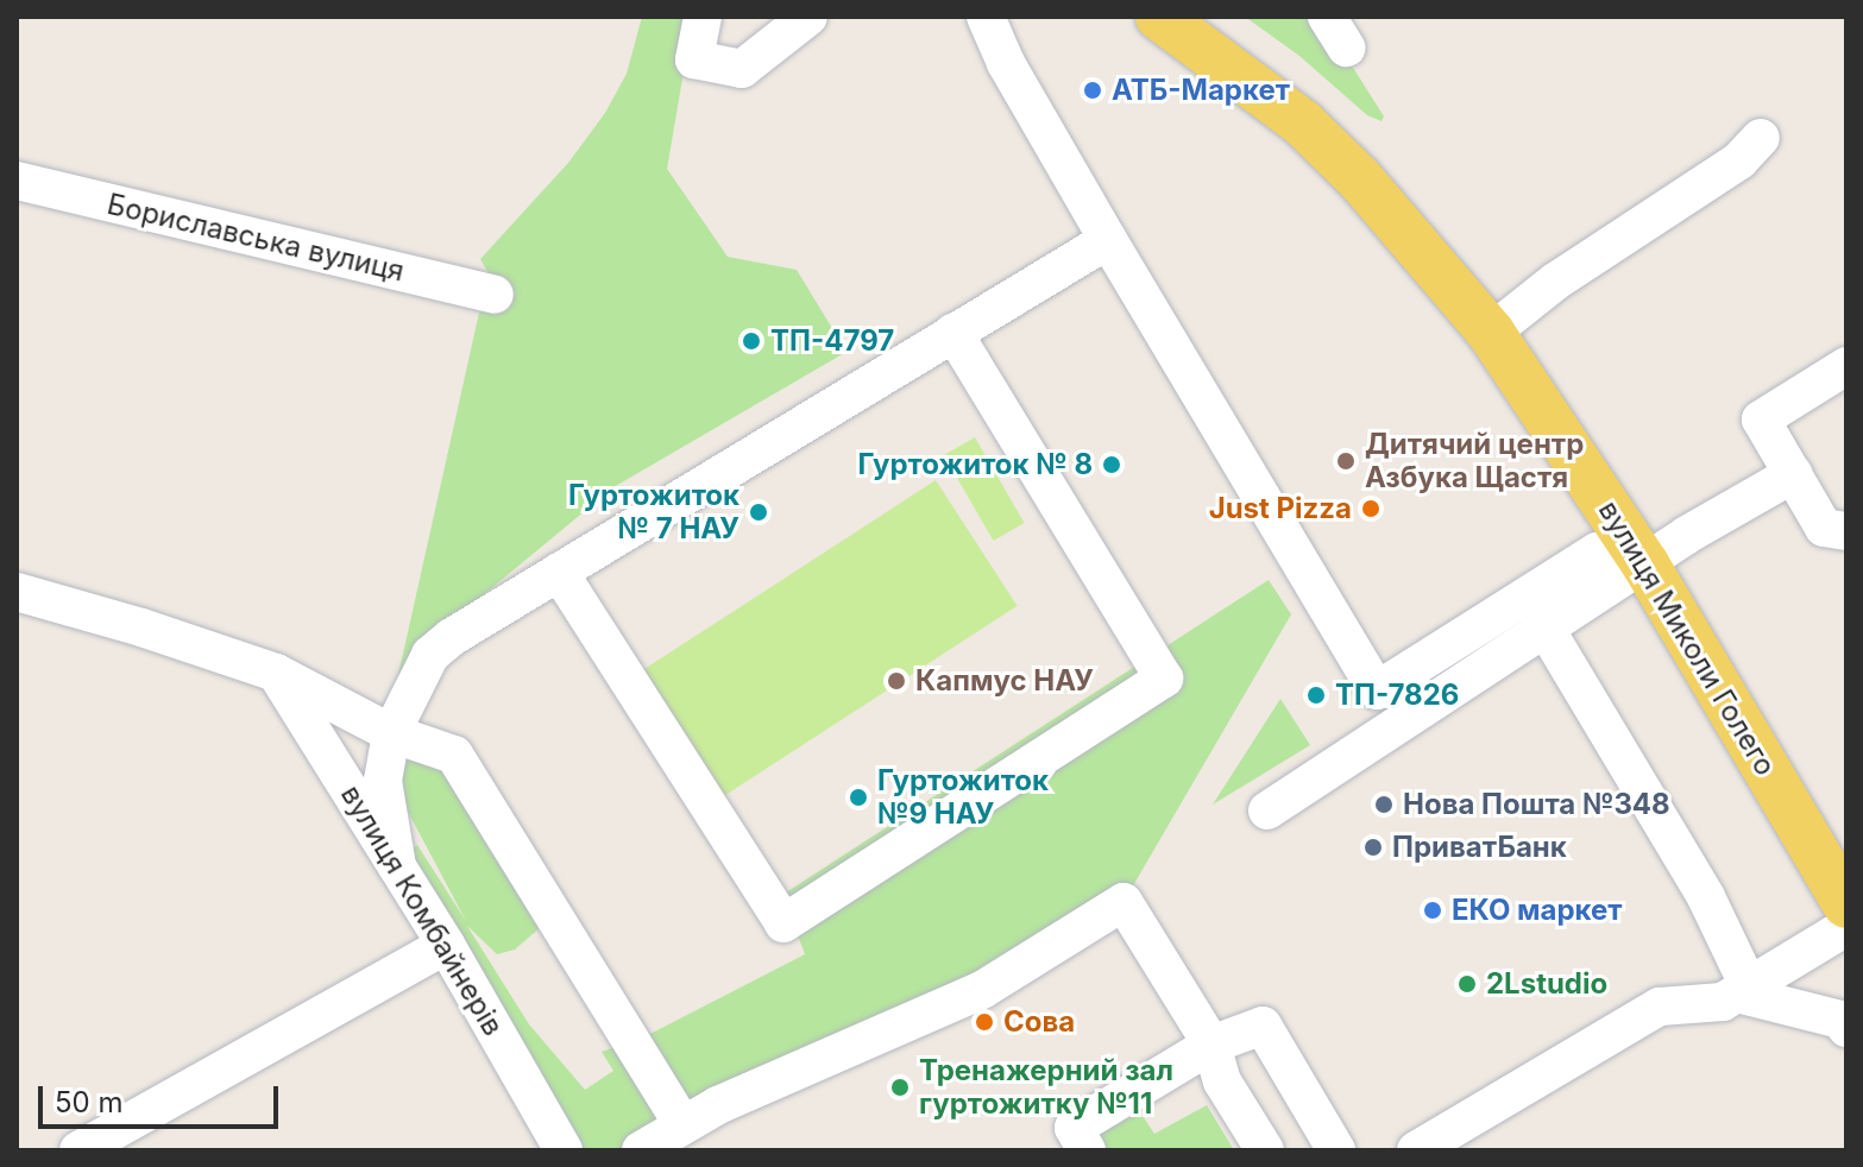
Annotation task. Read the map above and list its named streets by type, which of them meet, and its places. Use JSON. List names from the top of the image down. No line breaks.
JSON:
{"streets":{"main road":["вулиця Миколи Голего"],"street":["Бориславська вулиця","вулиця Комбайнерів"]},"places":["АТБ-Маркет","ТП-4797","Дитячий центр Азбука Щастя","Гуртожиток № 8","Just Pizza","Гуртожиток № 7 НАУ","Капмус НАУ","ТП-7826","Гуртожиток №9 НАУ","Нова Пошта №348","ПриватБанк","ЕКО маркет","2Lstudio","Сова","Тренажерний зал гуртожитку №11"],"scale_bar":"50 m"}
